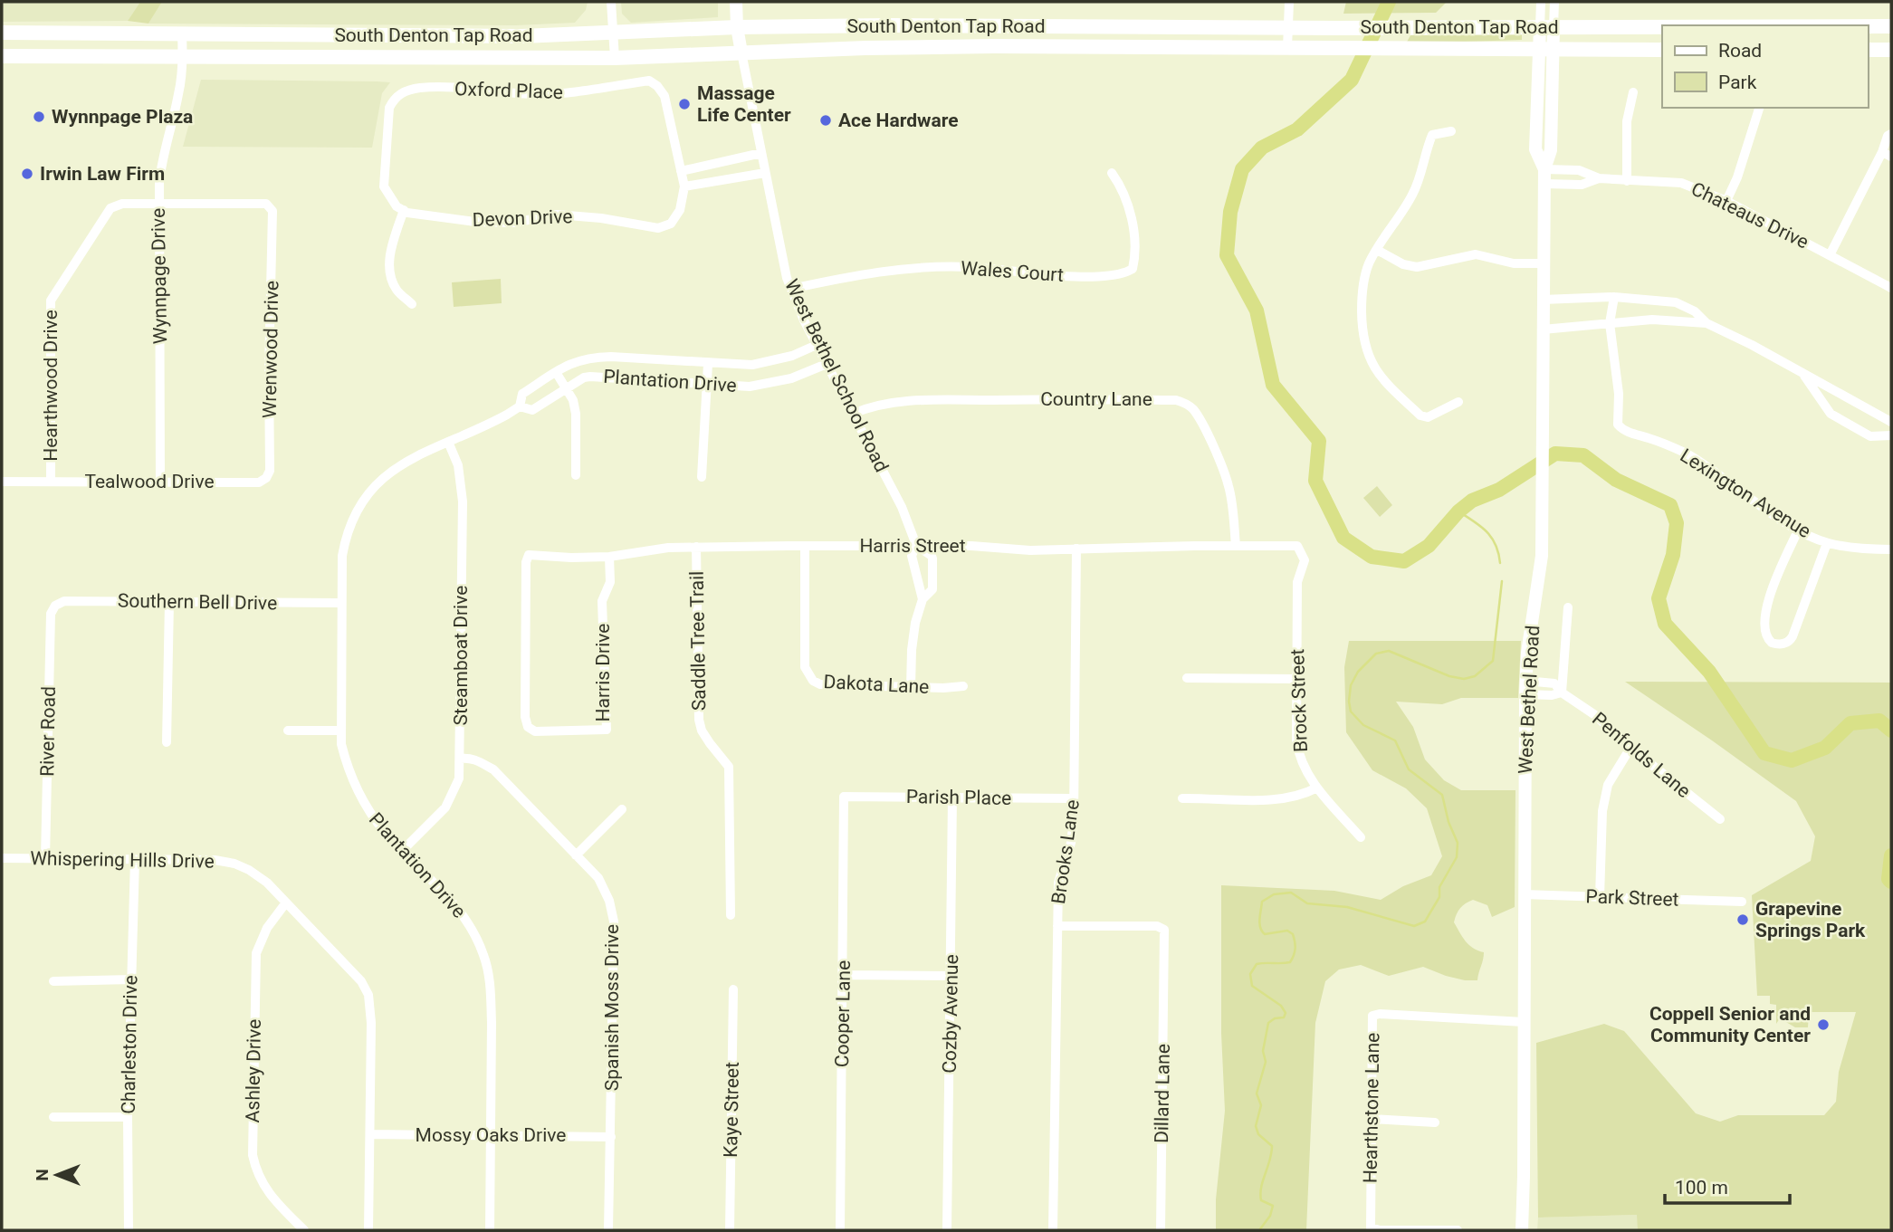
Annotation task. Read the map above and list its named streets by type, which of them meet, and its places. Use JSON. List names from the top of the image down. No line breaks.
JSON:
{"streets":{"main road":["South Denton Tap Road","West Bethel Road"],"street":["Oxford Place","Chateaus Drive","Devon Drive","Wales Court","Wynnpage Drive","Wrenwood Drive","West Bethel School Road","Plantation Drive","Hearthwood Drive","Country Lane","Tealwood Drive","Lexington Avenue","Harris Street","Southern Bell Drive","Saddle Tree Trail","Steamboat Drive","Harris Drive","Dakota Lane","Brock Street","River Road","Penfolds Lane","Parish Place","Brooks Lane","Whispering Hills Drive","Park Street","Spanish Moss Drive","Cooper Lane","Cozby Avenue","Charleston Drive","Ashley Drive","Dillard Lane","Hearthstone Lane","Kaye Street","Mossy Oaks Drive"]},"crossings":[["South Denton Tap Road","Wynnpage Drive"],["South Denton Tap Road","West Bethel School Road"],["South Denton Tap Road","West Bethel Road"],["Oxford Place","Devon Drive"],["Chateaus Drive","West Bethel Road"],["Wales Court","West Bethel School Road"],["Wynnpage Drive","Hearthwood Drive"],["Wynnpage Drive","Tealwood Drive"],["Wrenwood Drive","Hearthwood Drive"],["Wrenwood Drive","Tealwood Drive"],["West Bethel School Road","Plantation Drive"],["West Bethel School Road","Country Lane"],["West Bethel School Road","Harris Street"],["Plantation Drive","Southern Bell Drive"],["Plantation Drive","Steamboat Drive"],["Plantation Drive","Mossy Oaks Drive"],["Hearthwood Drive","Tealwood Drive"],["Country Lane","Harris Street"],["Harris Street","Saddle Tree Trail"],["Harris Street","Harris Drive"],["Harris Street","Dakota Lane"],["Harris Street","Brock Street"],["Harris Street","Brooks Lane"],["Southern Bell Drive","River Road"],["Steamboat Drive","Spanish Moss Drive"],["West Bethel Road","Penfolds Lane"],["West Bethel Road","Park Street"],["West Bethel Road","Hearthstone Lane"],["River Road","Whispering Hills Drive"],["Parish Place","Brooks Lane"],["Parish Place","Cooper Lane"],["Parish Place","Cozby Avenue"],["Brooks Lane","Dillard Lane"],["Whispering Hills Drive","Charleston Drive"],["Whispering Hills Drive","Ashley Drive"],["Whispering Hills Drive","Mossy Oaks Drive"],["Spanish Moss Drive","Mossy Oaks Drive"]],"places":["Massage Life Center","Wynnpage Plaza","Ace Hardware","Irwin Law Firm","Grapevine Springs Park","Coppell Senior and Community Center"],"legend":["Road","Park"],"scale_bar":"100 m","north":"left"}
